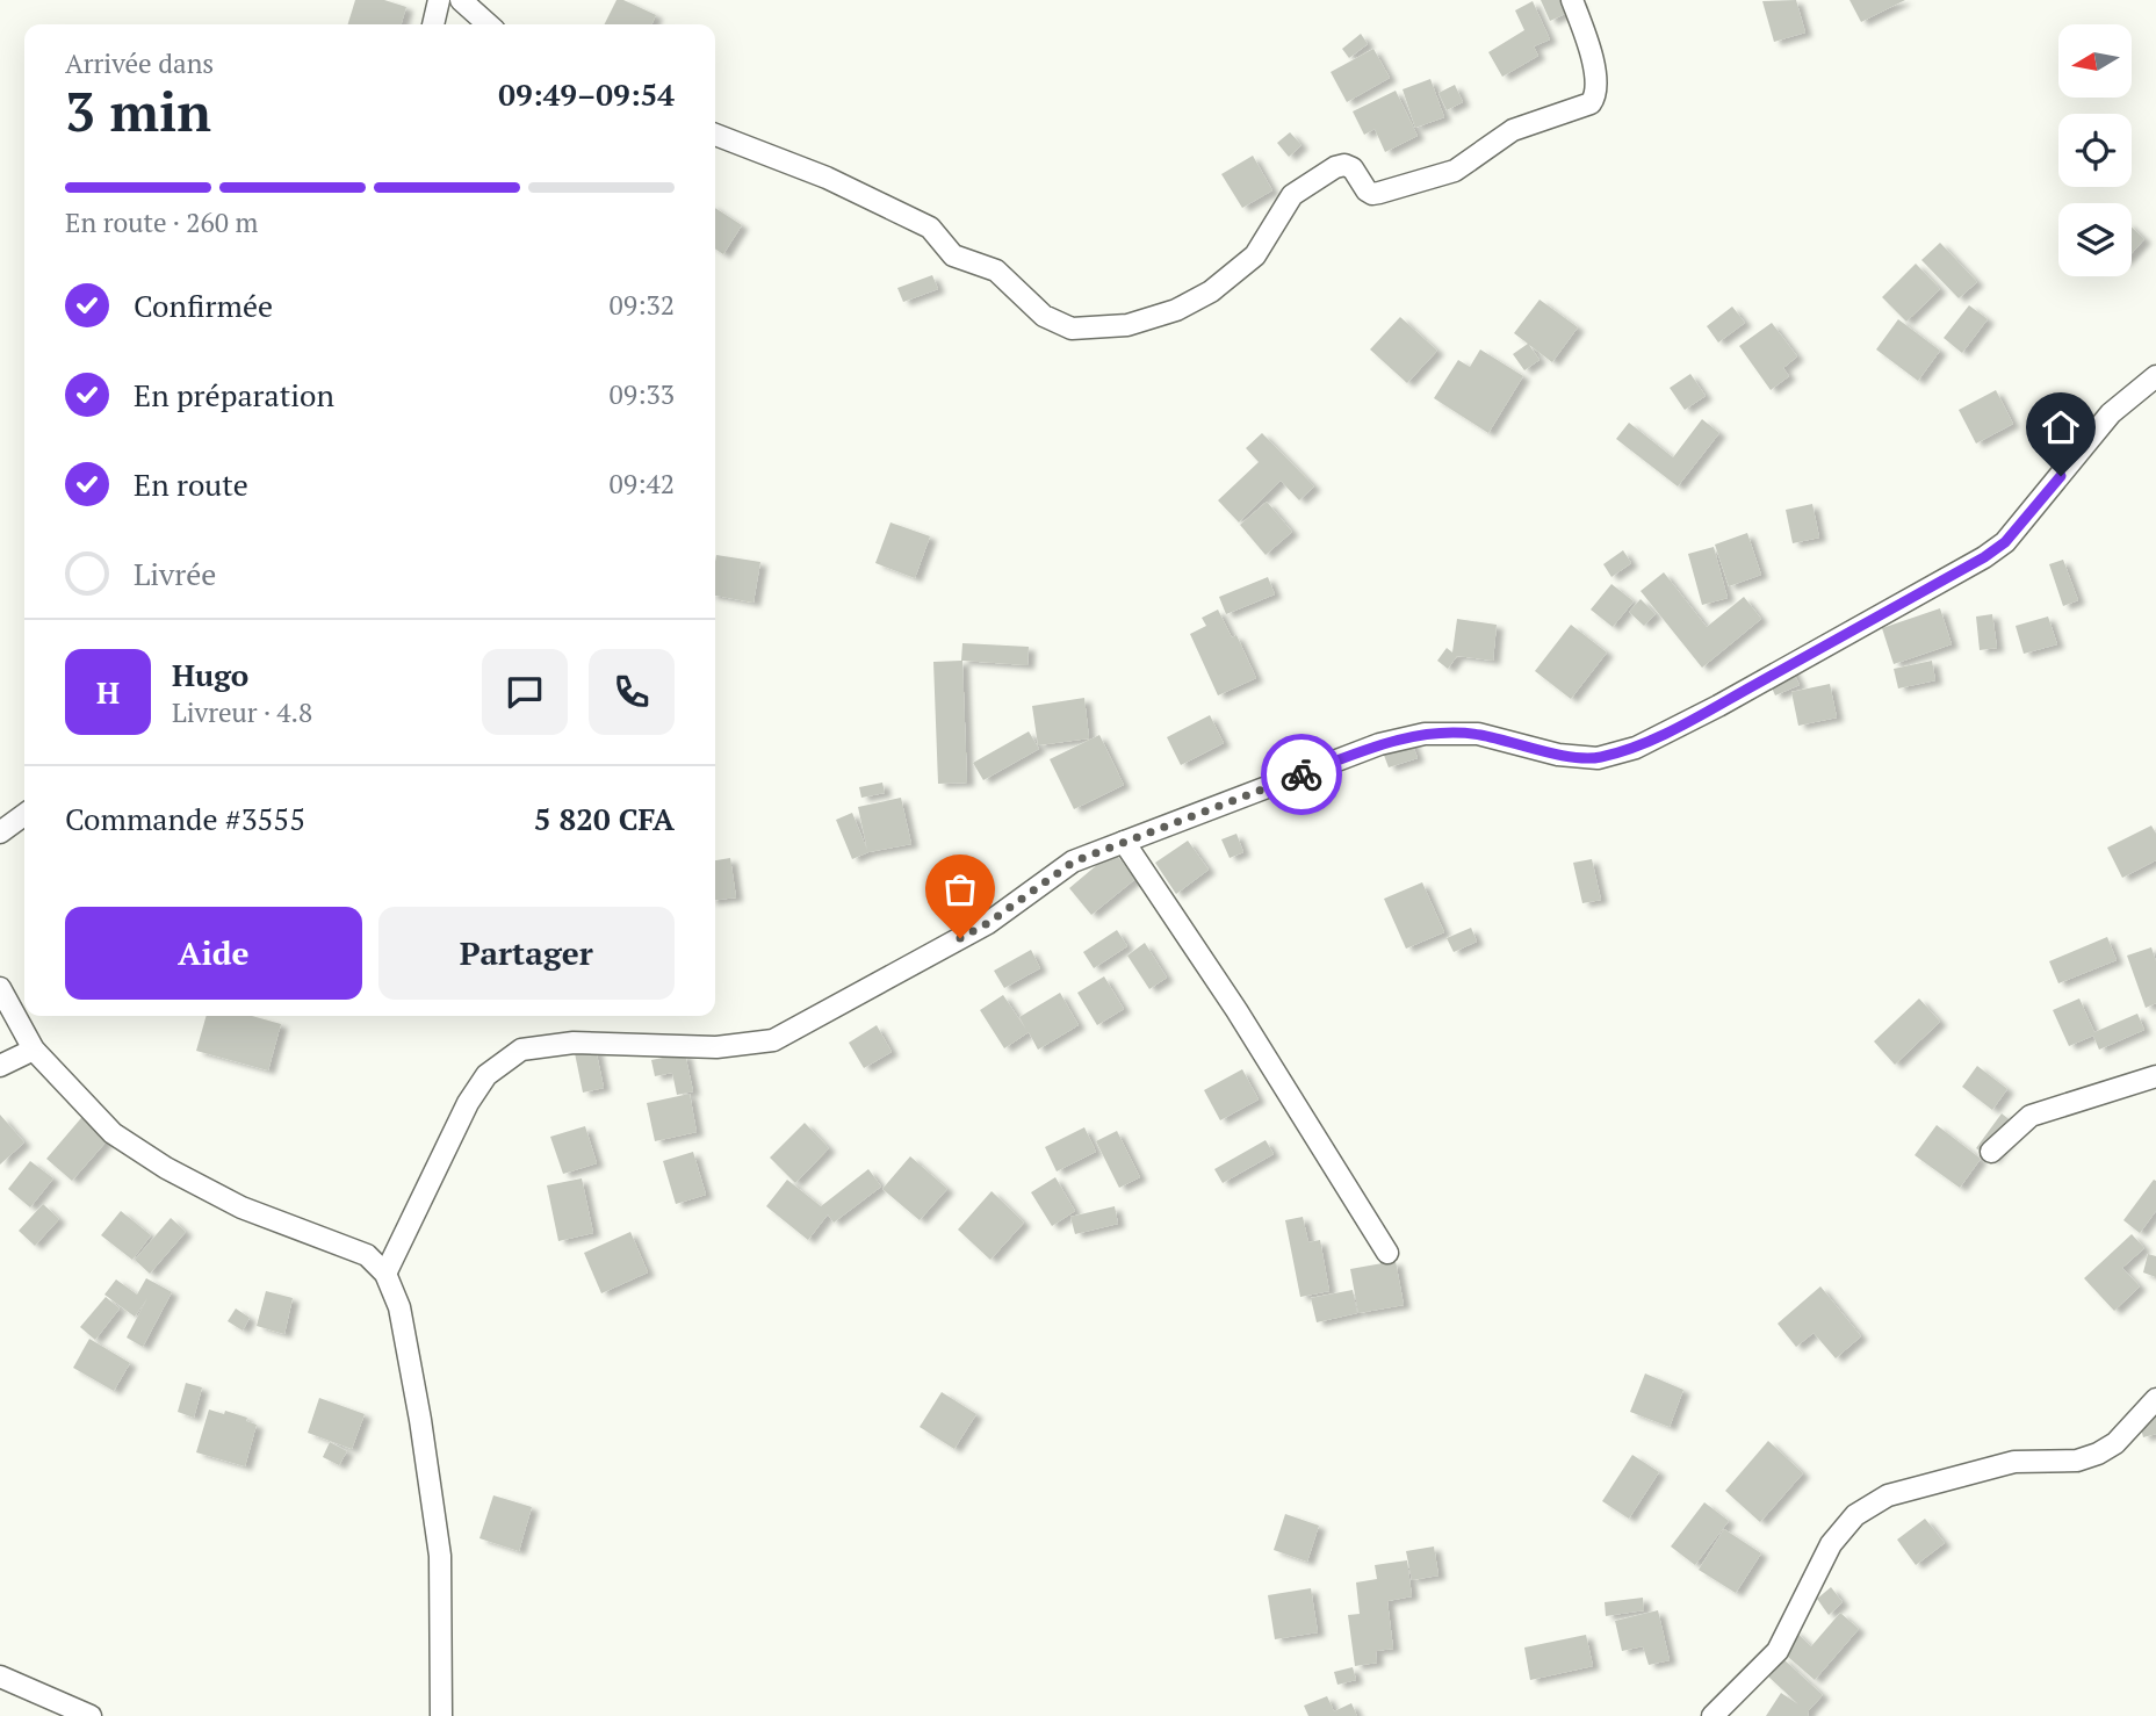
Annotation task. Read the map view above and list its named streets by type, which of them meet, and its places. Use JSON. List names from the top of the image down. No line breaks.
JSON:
{"north":"left","page":{"heading":["3 min","Arrivée dans","09:49–09:54"],"panel":["Hugo","Livreur · 4.8","Commande #3555","5 820 CFA"],"bar":"En route · 260 m","list":[["Confirmée","09:32"],["En préparation","09:33"],["En route","09:42"],"Livrée"],"round":"H","buttons":["Aide","Partager"]}}
